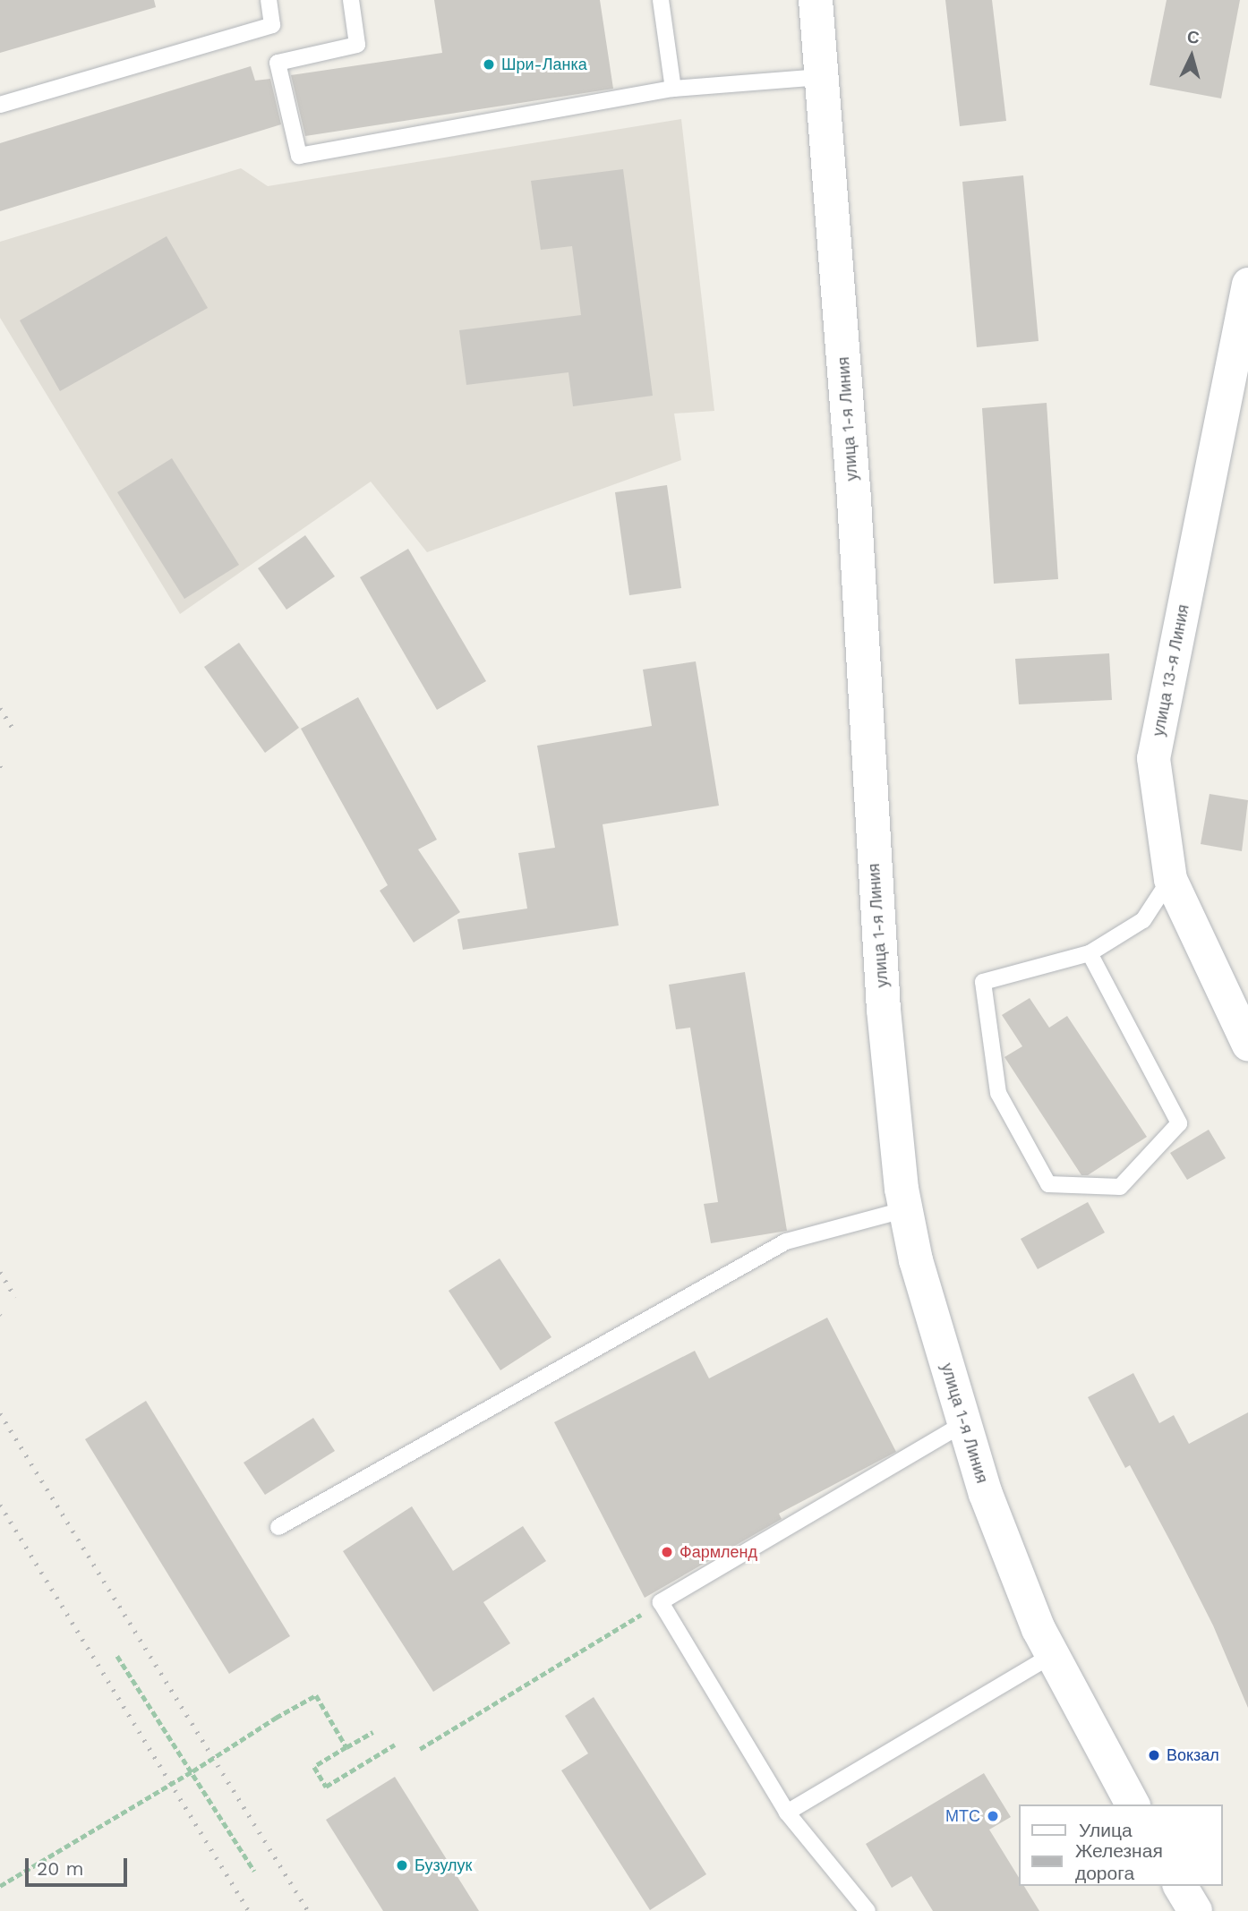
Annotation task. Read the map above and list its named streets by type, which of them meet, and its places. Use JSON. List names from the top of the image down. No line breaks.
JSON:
{"streets":{"main road":["улица 1-я Линия"],"street":["улица 13-я Линия"]},"places":["Шри-Ланка","Фармленд","Вокзал","МТС","Бузулук"],"legend":["Улица","Железная дорога"],"scale_bar":"20 m","north":"top"}
